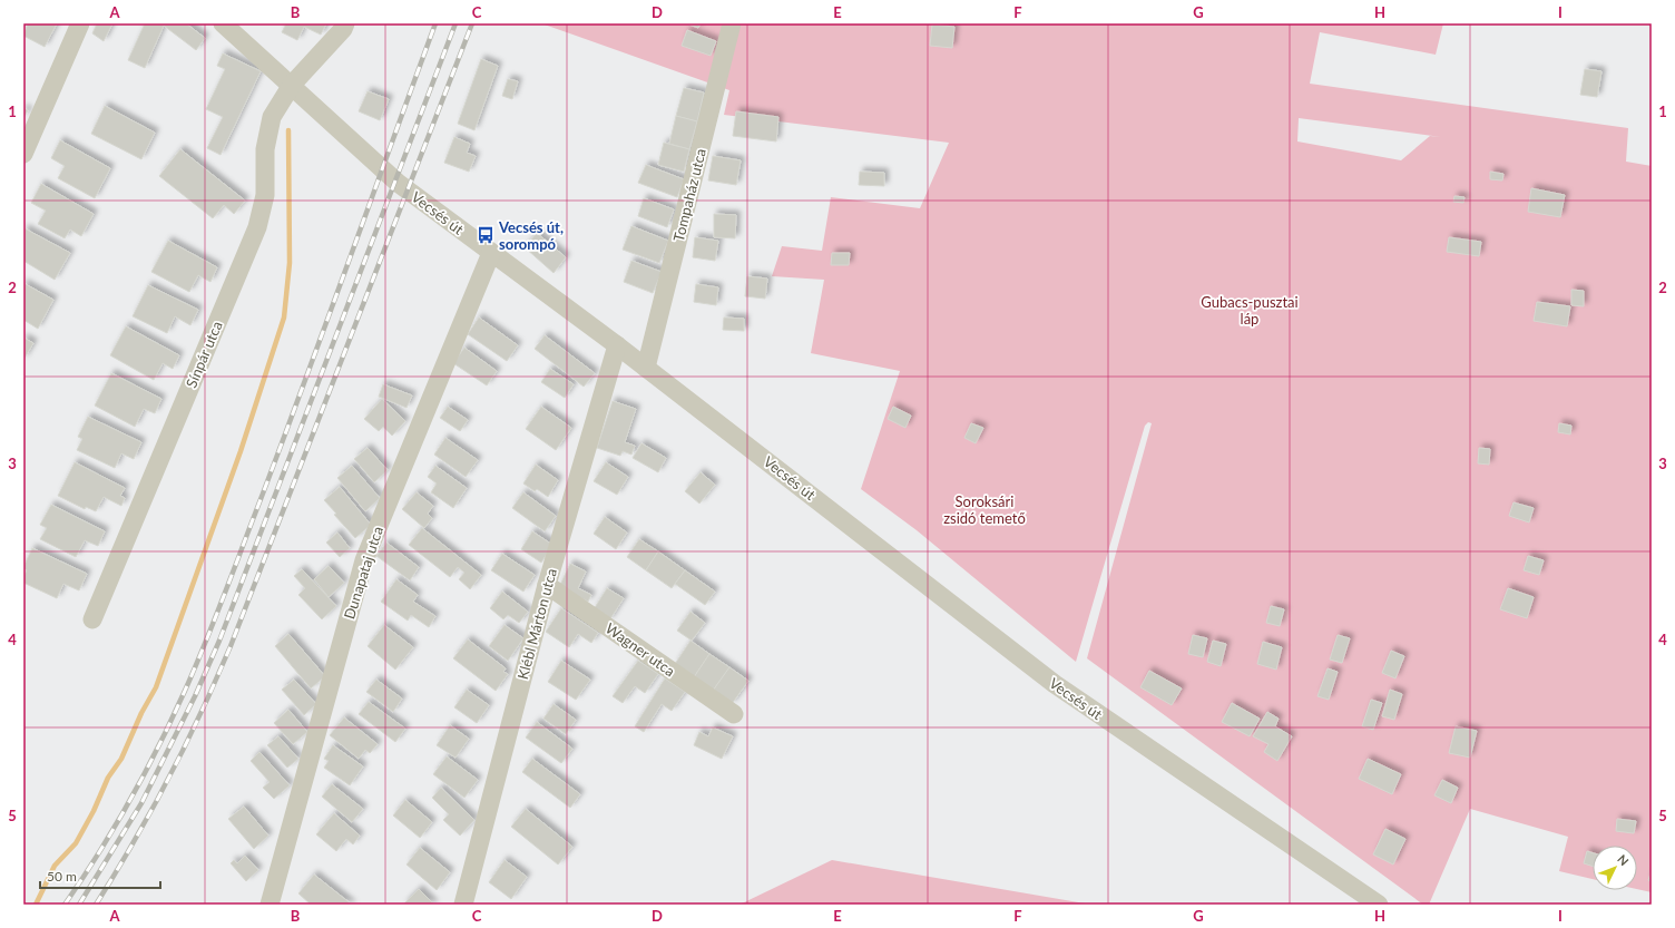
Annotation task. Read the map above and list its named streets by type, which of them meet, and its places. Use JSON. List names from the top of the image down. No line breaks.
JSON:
{"streets":{"street":["Tompaház utca","Vecsés út","Sínpár utca","Dunapataj utca","Klébl Márton utca","Wagner utca"]},"crossings":[["Tompaház utca","Vecsés út"],["Vecsés út","Sínpár utca"],["Vecsés út","Dunapataj utca"],["Vecsés út","Klébl Márton utca"],["Klébl Márton utca","Wagner utca"]],"parks":["Gubacs-pusztai láp","Soroksári zsidó temető"],"places":{"bus stop":["Vecsés út, sorompó"]},"scale_bar":"50 m","north":"top right","grid":{"columns":["A","B","C","D","E","F","G","H","I"],"rows":["1","2","3","4","5"]}}
